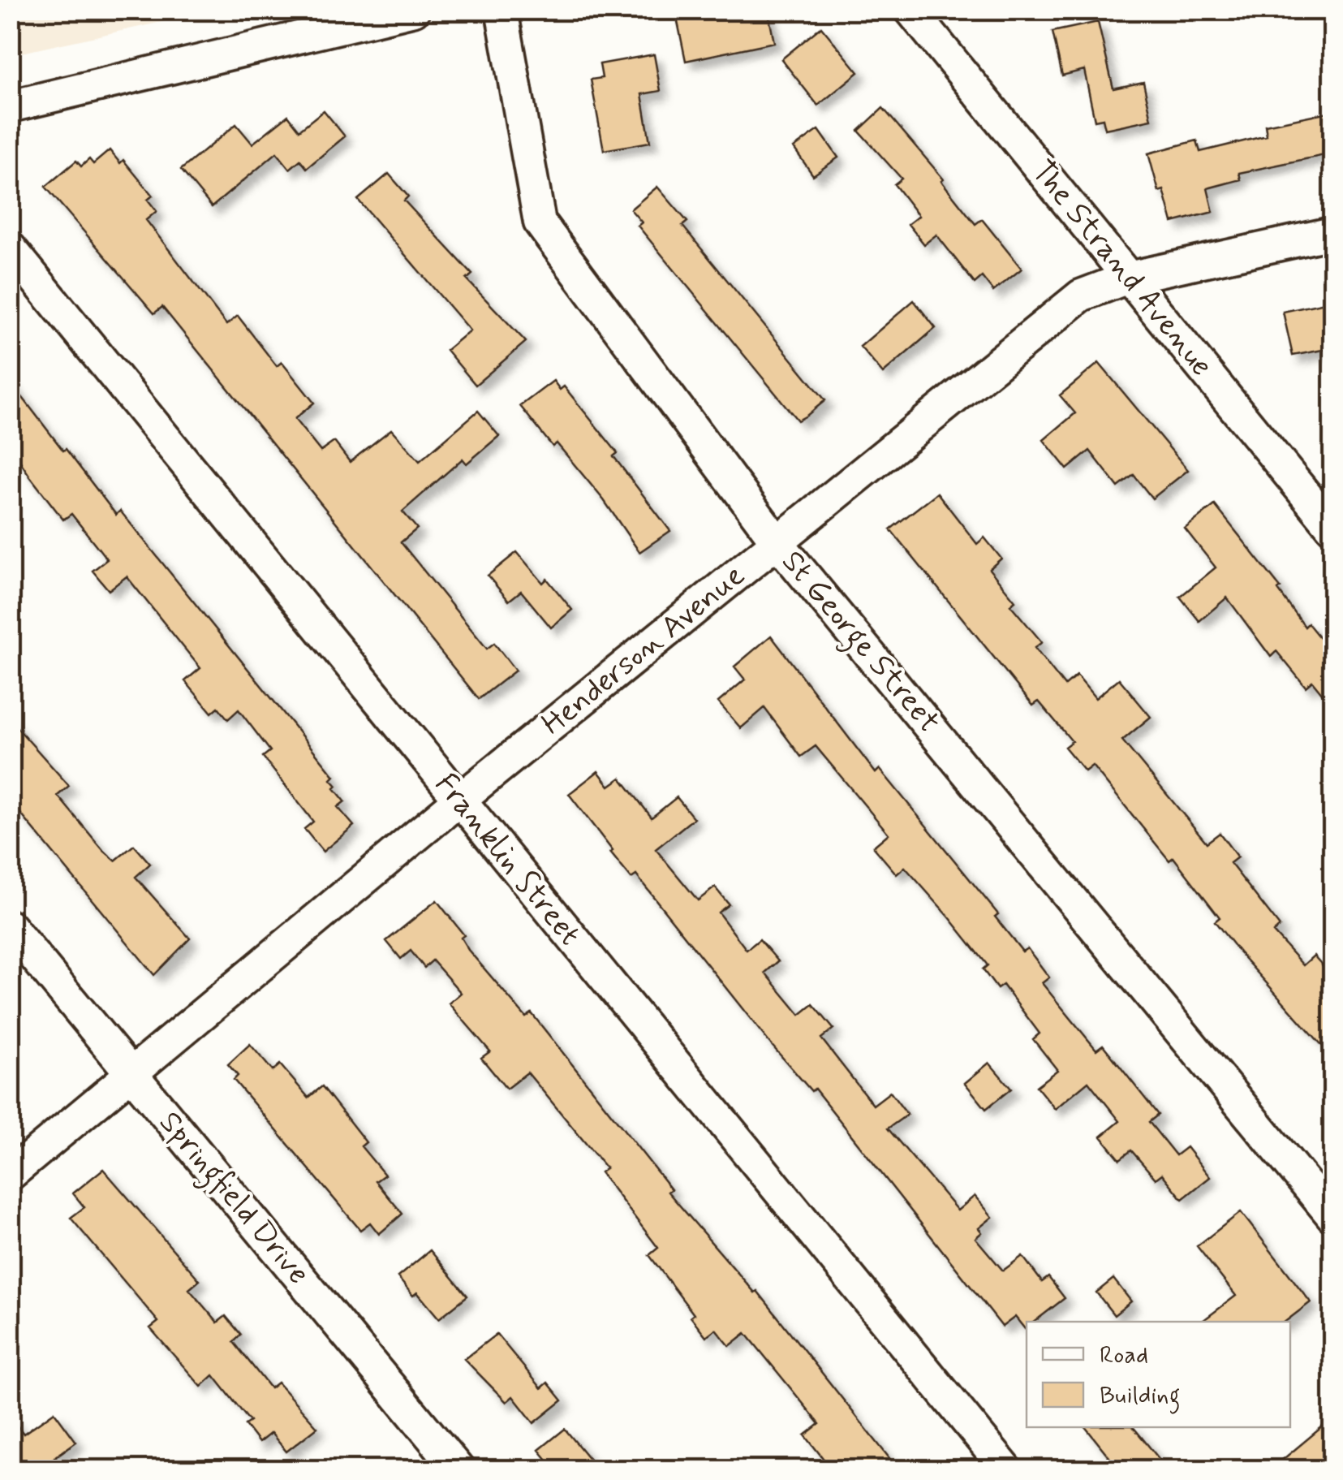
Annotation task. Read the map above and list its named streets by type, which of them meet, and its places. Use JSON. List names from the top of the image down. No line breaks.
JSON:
{"streets":{"street":["The Strand Avenue","St George Street","Henderson Avenue","Franklin Street","Springfield Drive"]},"crossings":[["The Strand Avenue","Henderson Avenue"],["St George Street","Henderson Avenue"],["Henderson Avenue","Franklin Street"],["Henderson Avenue","Springfield Drive"]],"legend":["Road","Building"]}
